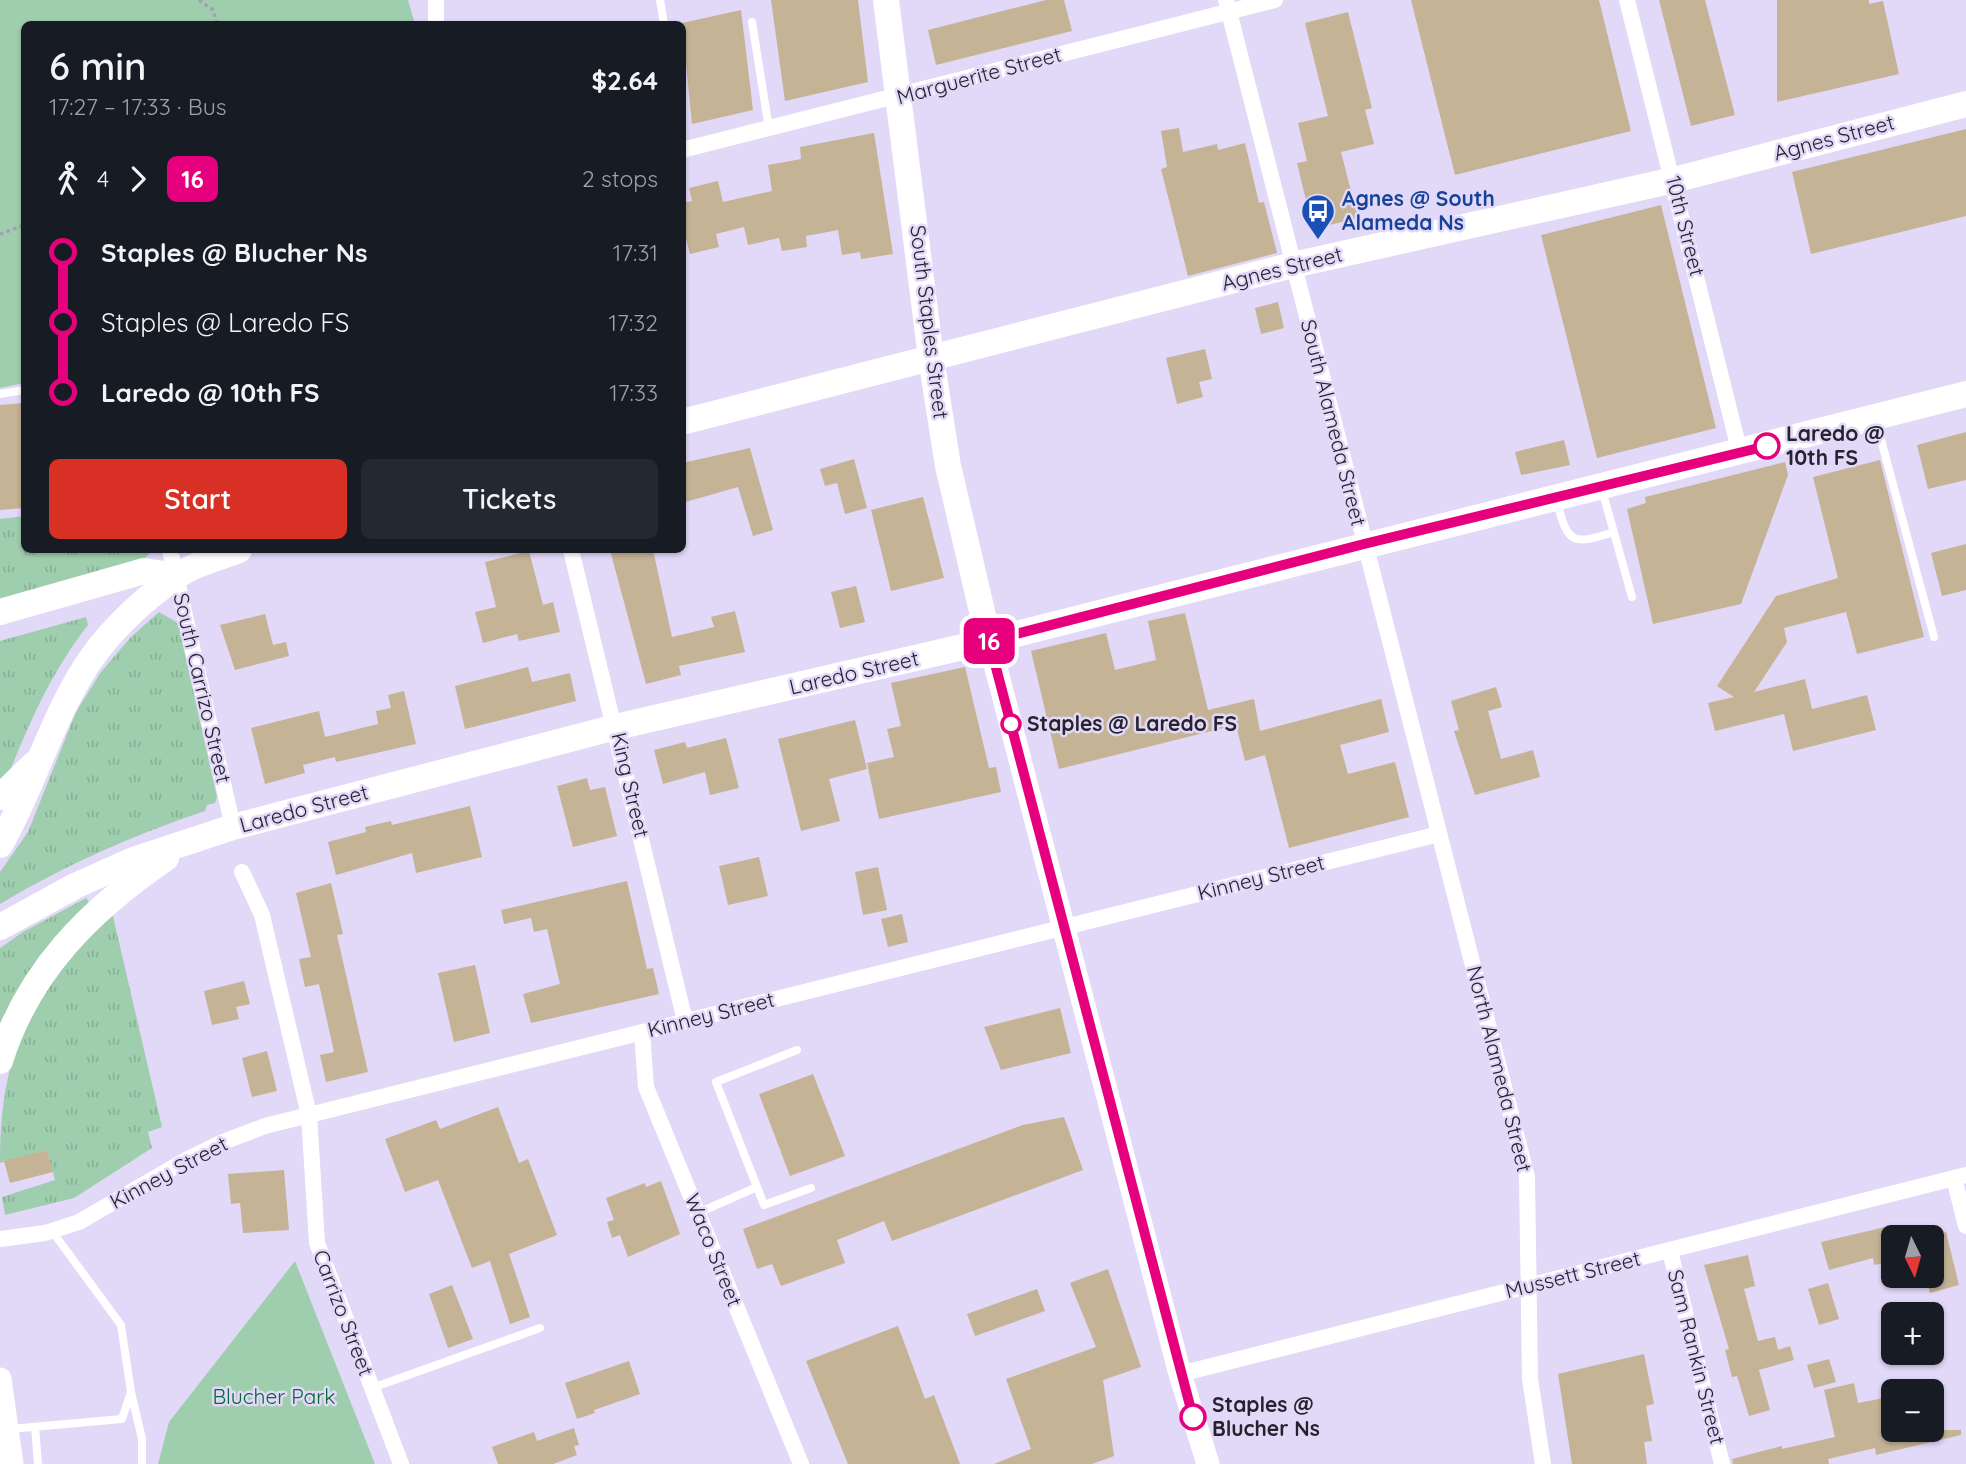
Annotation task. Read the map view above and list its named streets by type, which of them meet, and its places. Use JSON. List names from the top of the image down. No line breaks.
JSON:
{"streets":{"main road":["Agnes Street","South Staples Street","Laredo Street"],"street":["Marguerite Street","10th Street","South Alameda Street","South Carrizo Street","King Street","Kinney Street","North Alameda Street","Waco Street","Mussett Street","Carrizo Street","Sam Rankin Street"]},"crossings":[["Marguerite Street","South Staples Street"],["Marguerite Street","South Alameda Street"],["Agnes Street","10th Street"],["Agnes Street","South Staples Street"],["Agnes Street","South Alameda Street"],["10th Street","Laredo Street"],["South Staples Street","Laredo Street"],["South Alameda Street","Laredo Street"],["South Alameda Street","Kinney Street"],["South Alameda Street","North Alameda Street"],["Laredo Street","South Carrizo Street"],["Laredo Street","King Street"],["King Street","Kinney Street"],["Kinney Street","Waco Street"],["Kinney Street","Carrizo Street"],["North Alameda Street","Mussett Street"],["Mussett Street","Sam Rankin Street"]],"parks":["Blucher Park"],"places":{"bus stop":["Agnes @ South Alameda Ns"],"other":["Laredo @ 10th FS","Staples @ Laredo FS","Staples @ Blucher Ns"]},"lines":["bus line 16"],"north":"bottom","page":{"on_map":"16","heading":["6 min","17:27 – 17:33 · Bus","$2.64"],"legs":["4","16","2 stops"],"list":[{"name":"Staples @ Blucher Ns","value":"17:31"},{"name":"Staples @ Laredo FS","value":"17:32"},{"name":"Laredo @ 10th FS","value":"17:33"}],"buttons":["Start","Tickets"],"map_buttons":["+","−"]}}
